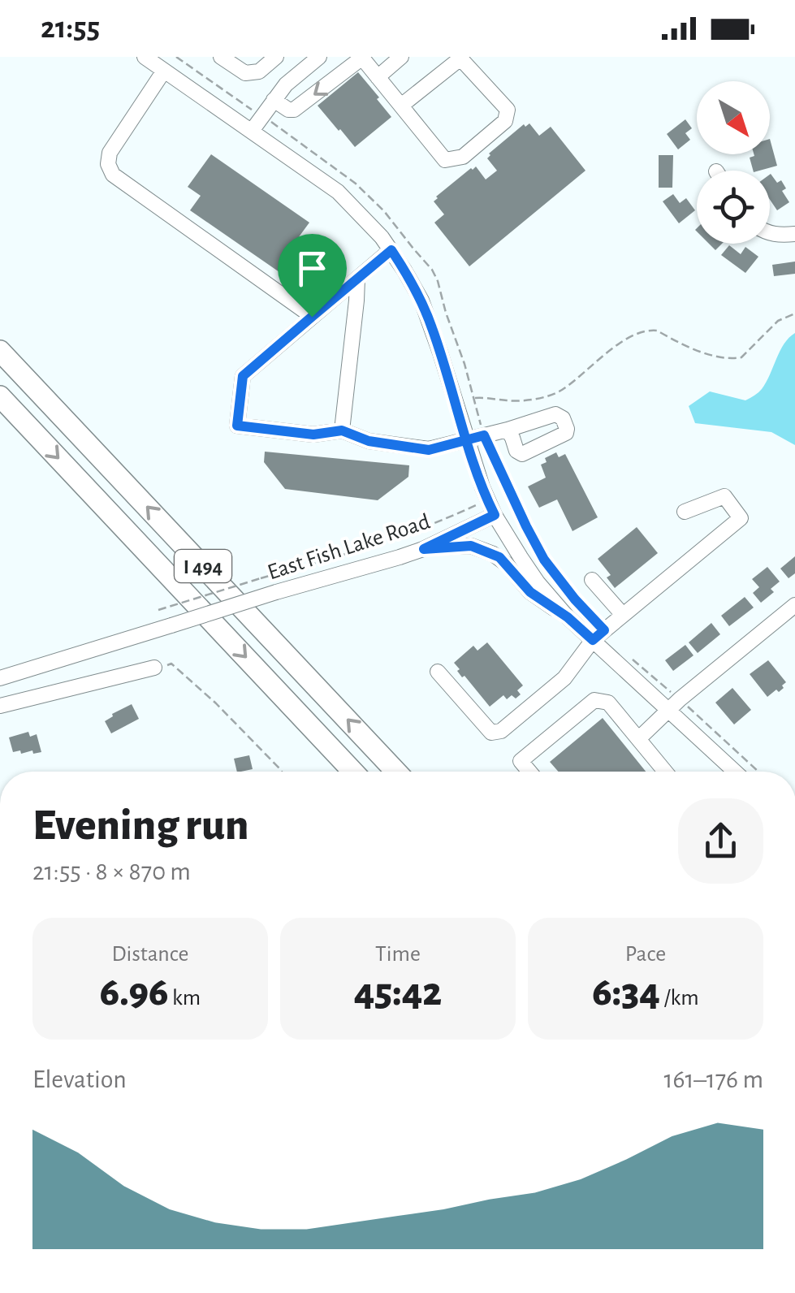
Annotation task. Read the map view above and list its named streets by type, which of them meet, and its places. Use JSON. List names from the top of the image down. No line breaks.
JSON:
{"streets":{"highway":["I 494"],"street":["East Fish Lake Road"]},"north":"bottom right","page":{"status":"21:55","heading":["Evening run","21:55 · 8 × 870 m"],"stats":[["Distance","6.96 km"],["Time","45:42"],["Pace","6:34 /km"]],"chart":["Elevation","161–176 m"]}}
